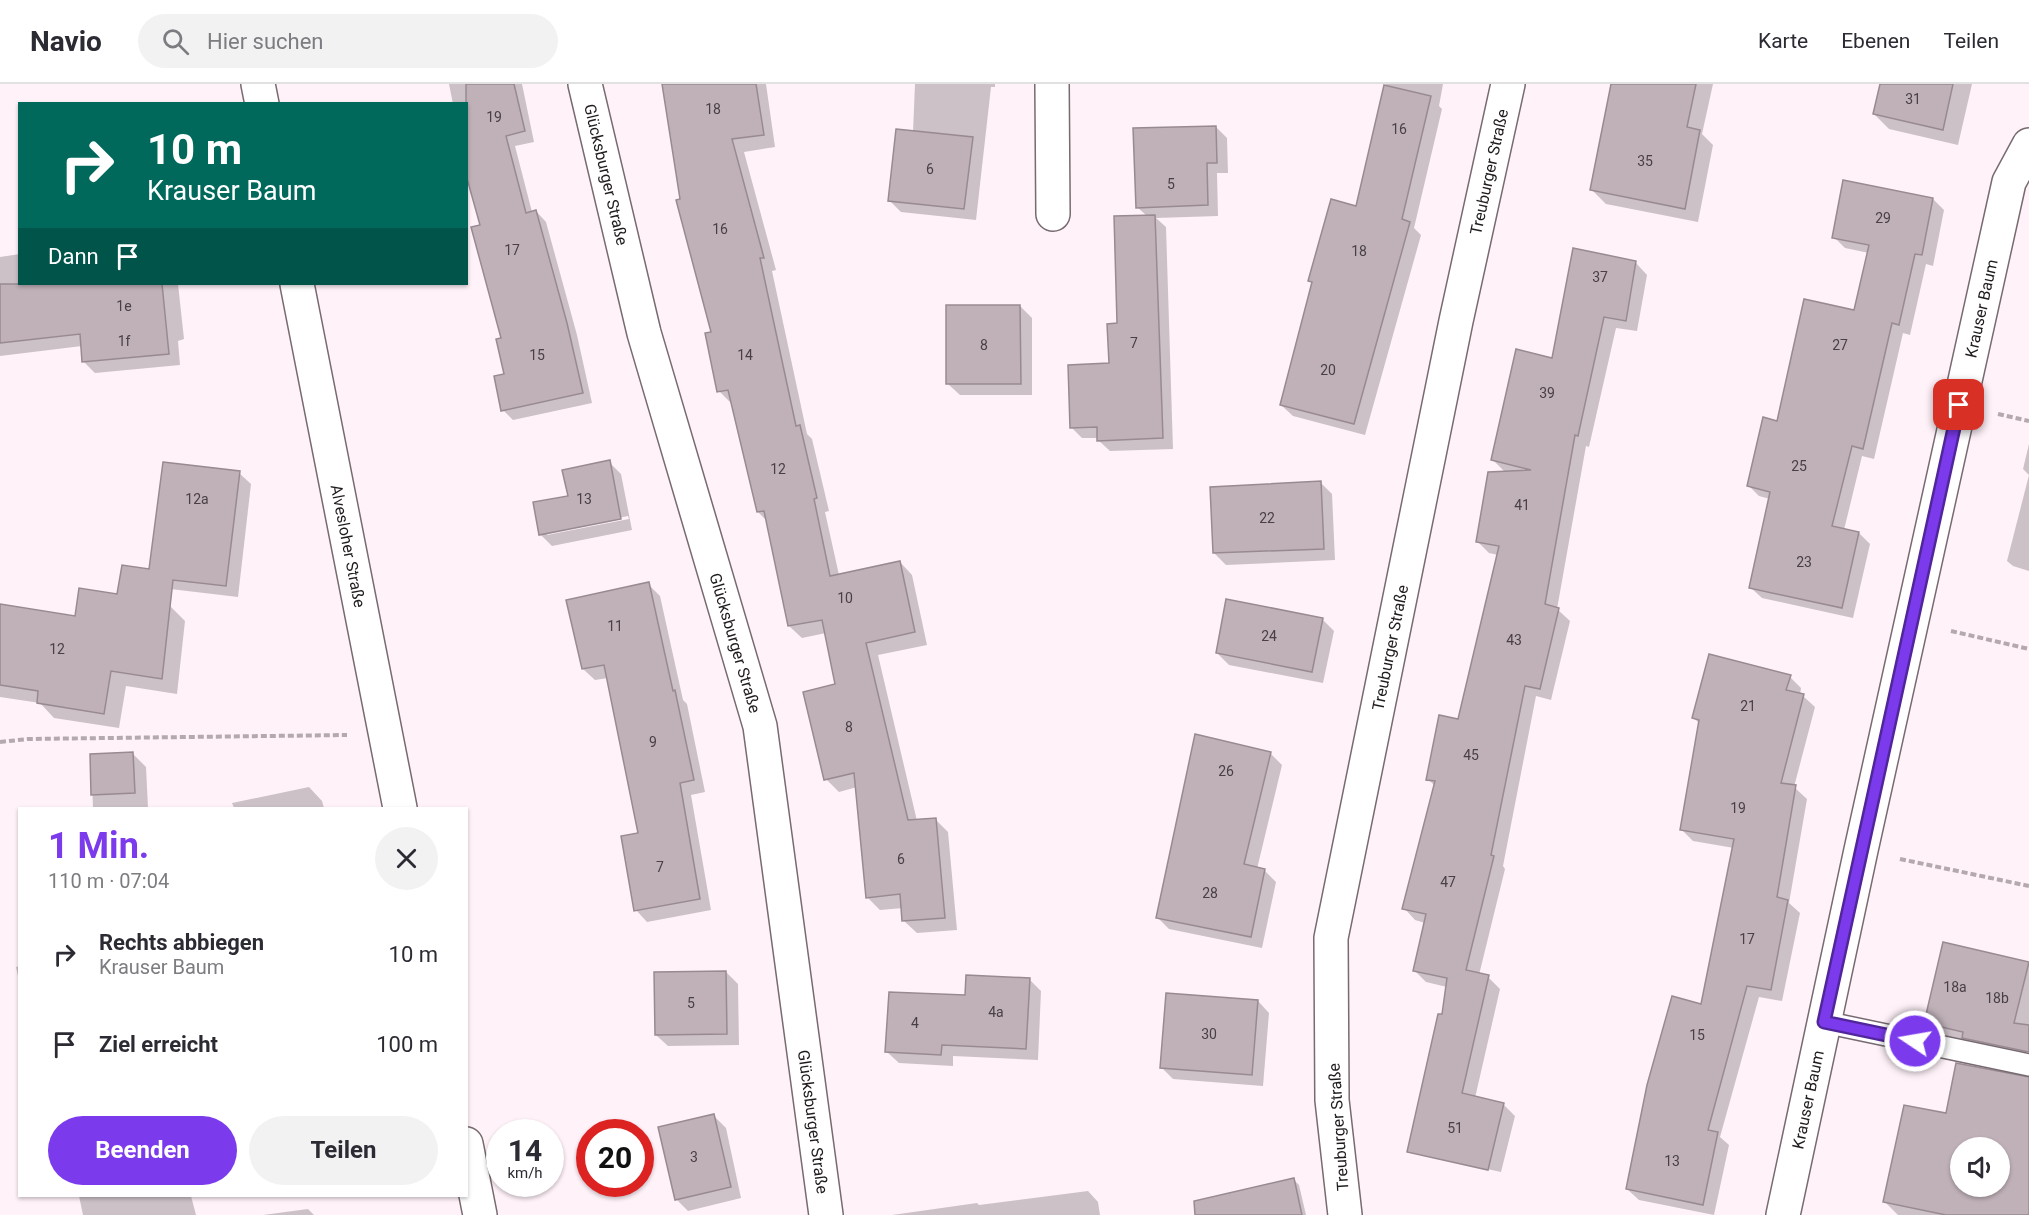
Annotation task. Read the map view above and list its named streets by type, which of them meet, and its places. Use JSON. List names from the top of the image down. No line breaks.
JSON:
{"streets":{"street":["Treuburger Straße","Glücksburger Straße","Krauser Baum","Alvesloher Straße"]},"house_numbers":["31","18","19","16","35","6","5","29","16","17","18","37","1e","1f","7","8","27","15","14","20","39","25","12","12a","13","41","22","23","10","11","24","43","12","21","8","9","45","26","19","6","7","47","28","17","18a","18b","5","4a","4","30","15","51","3","13"],"page":{"header":"Navio","search":"Hier suchen","nav":["Karte","Ebenen","Teilen"],"turn":["10 m","Krauser Baum"],"then":"Dann","heading":["1 Min.","110 m · 07:04"],"list":[{"name":"Rechts abbiegen","note":"Krauser Baum","value":"10 m"},{"name":"Ziel erreicht","value":"100 m"}],"buttons":["Beenden","Teilen"],"speed":"14 km/h","limit":"20"}}
